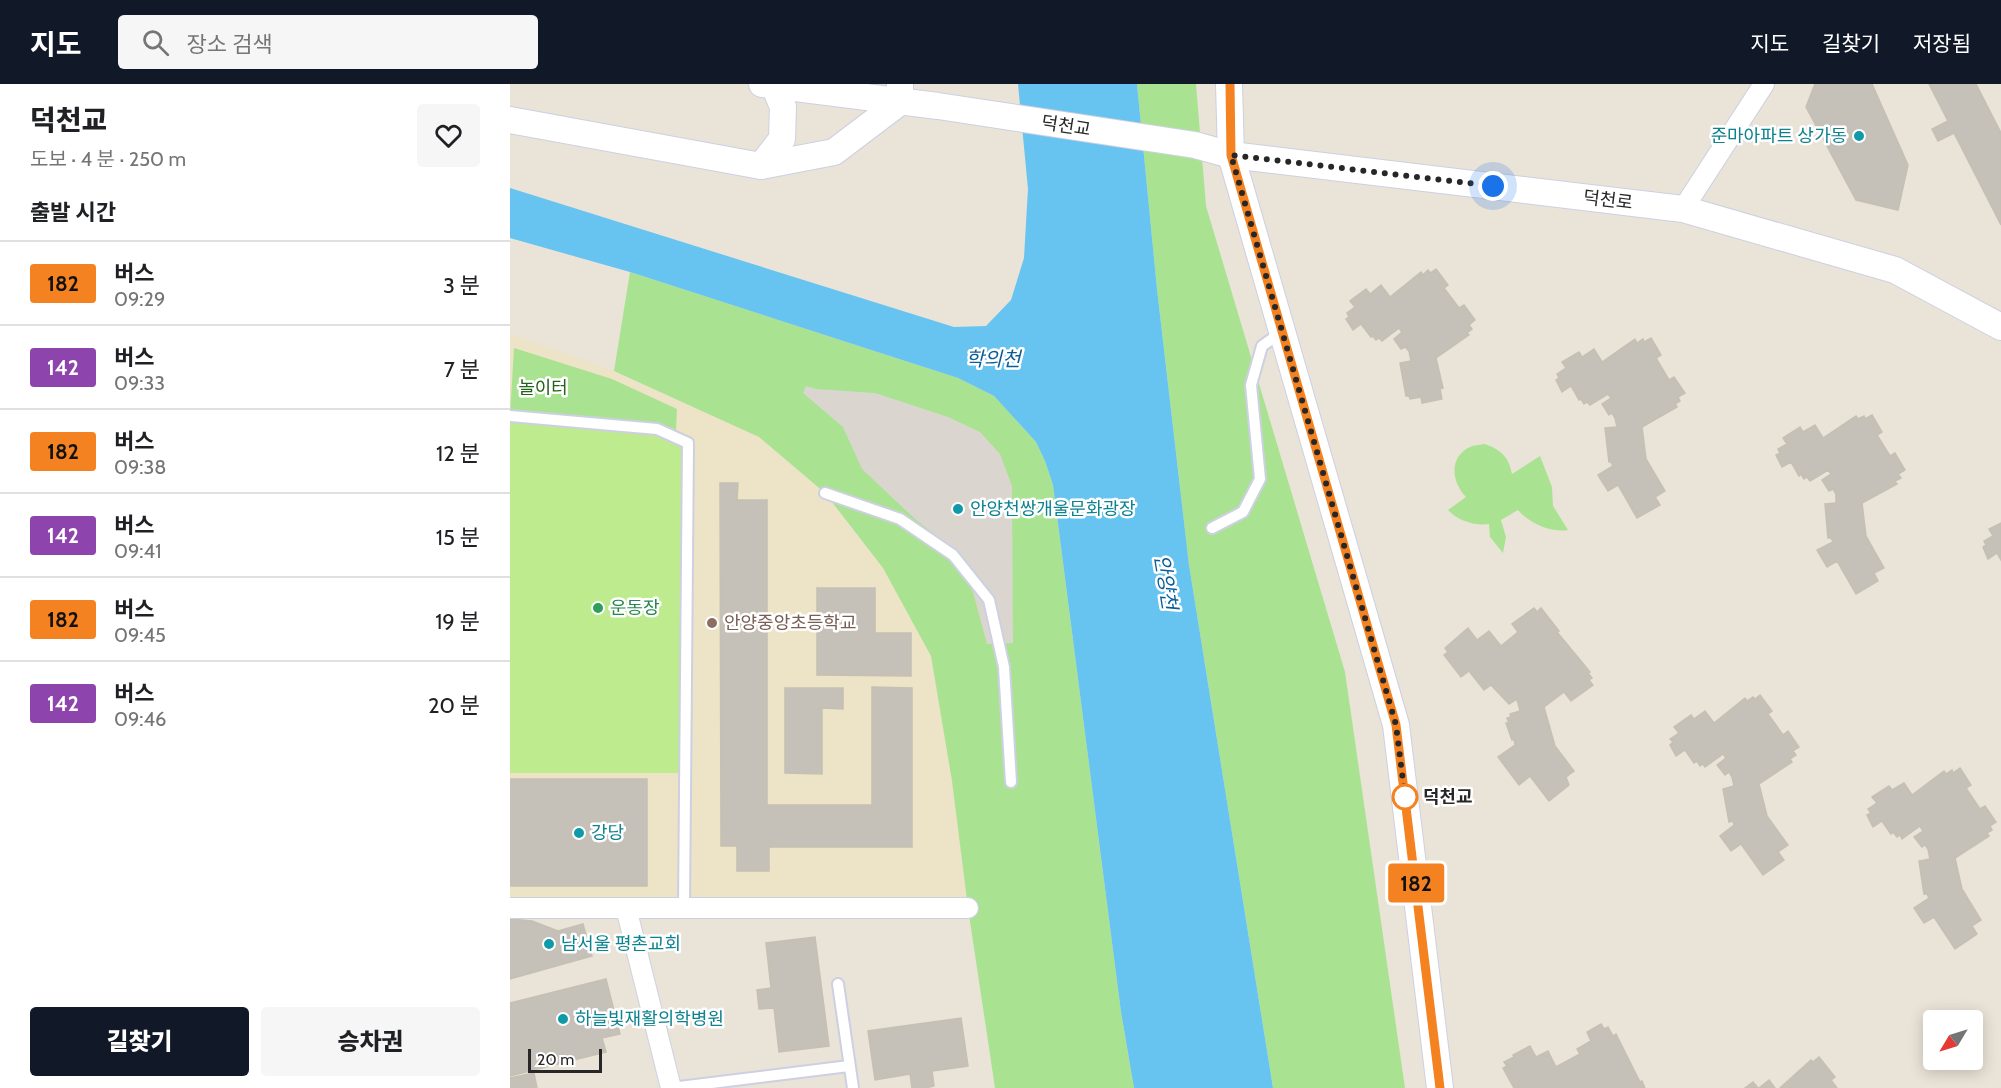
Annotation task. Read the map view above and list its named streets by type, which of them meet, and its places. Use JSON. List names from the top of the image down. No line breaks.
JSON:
{"streets":{"street":["덕천교","덕천로"]},"crossings":[["덕천교","덕천로"]],"water":["학의천","안양천"],"parks":["놀이터"],"places":["준마아파트 상가동","안양천쌍개울문화광장","운동장","안양중앙초등학교","덕천교","강당","남서울 평촌교회","하늘빛재활의학병원"],"lines":["bus line 182"],"scale_bar":"20 m","north":"bottom left","page":{"header":"지도","search":"장소 검색","nav":["지도","길찾기","저장됨"],"heading":[["덕천교","도보 · 4 분 · 250 m"],"출발 시간"],"on_map":"182","list":[{"mark":"182","name":"버스","note":"09:29","value":"3 분"},{"mark":"142","name":"버스","note":"09:33","value":"7 분"},{"mark":"182","name":"버스","note":"09:38","value":"12 분"},{"mark":"142","name":"버스","note":"09:41","value":"15 분"},{"mark":"182","name":"버스","note":"09:45","value":"19 분"},{"mark":"142","name":"버스","note":"09:46","value":"20 분"}],"buttons":["길찾기","승차권"],"scale":"20 m"}}
